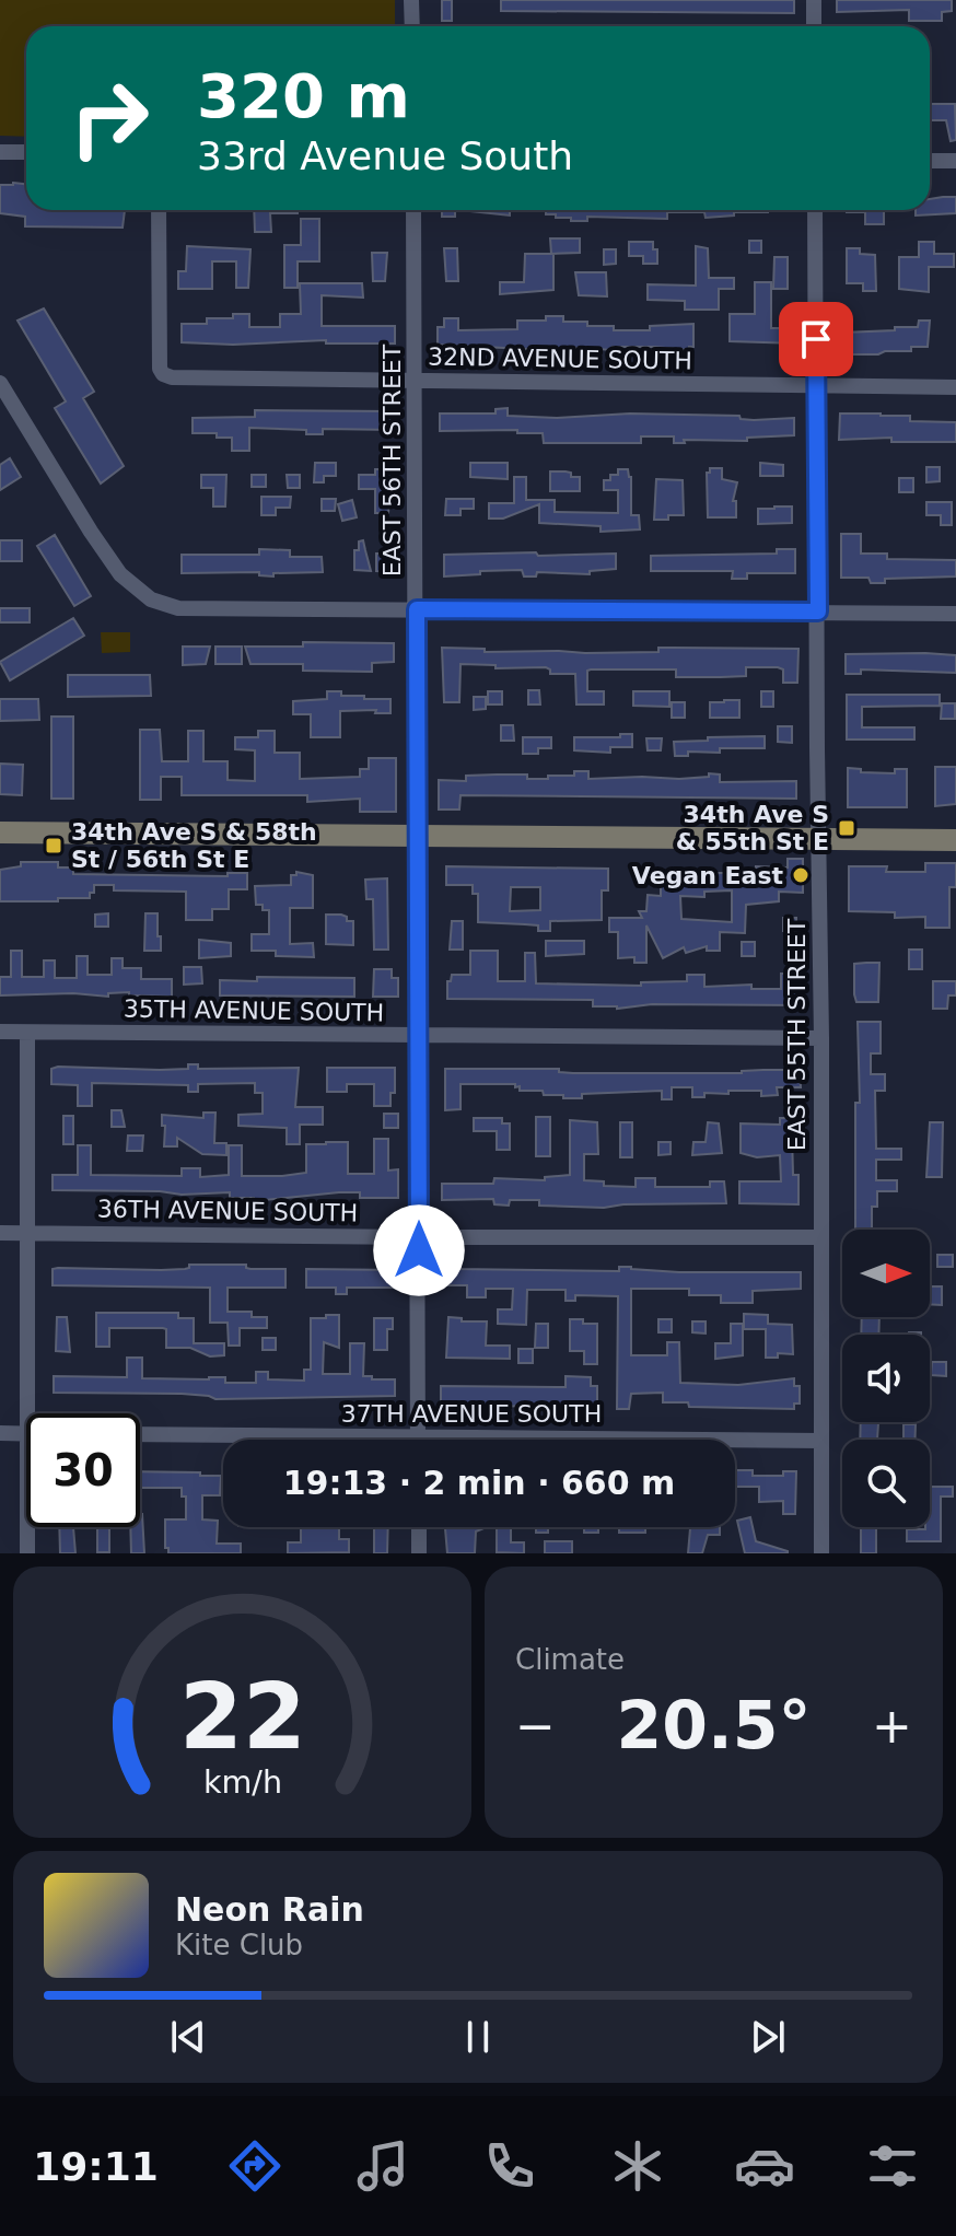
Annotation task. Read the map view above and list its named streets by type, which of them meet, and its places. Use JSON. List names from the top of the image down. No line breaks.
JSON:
{"streets":{"street":["32ND AVENUE SOUTH","EAST 56TH STREET","35TH AVENUE SOUTH","EAST 55TH STREET","36TH AVENUE SOUTH","37TH AVENUE SOUTH"]},"crossings":[["32ND AVENUE SOUTH","EAST 56TH STREET"],["32ND AVENUE SOUTH","EAST 55TH STREET"],["EAST 56TH STREET","35TH AVENUE SOUTH"],["EAST 56TH STREET","36TH AVENUE SOUTH"],["EAST 56TH STREET","37TH AVENUE SOUTH"],["35TH AVENUE SOUTH","EAST 55TH STREET"],["EAST 55TH STREET","36TH AVENUE SOUTH"],["EAST 55TH STREET","37TH AVENUE SOUTH"]],"places":{"transit":["34th Ave S & 55th St E","34th Ave S & 58th St / 56th St E"],"other":["Vegan East"]},"north":"right","page":{"turn":["320 m","33rd Avenue South"],"limit":"30","trip":"19:13 · 2 min · 660 m","tile":"Climate","heat":["−","20.5°","+"],"song":["Neon Rain","Kite Club"],"tabs":"19:11","gauge":["22","km/h"]}}
